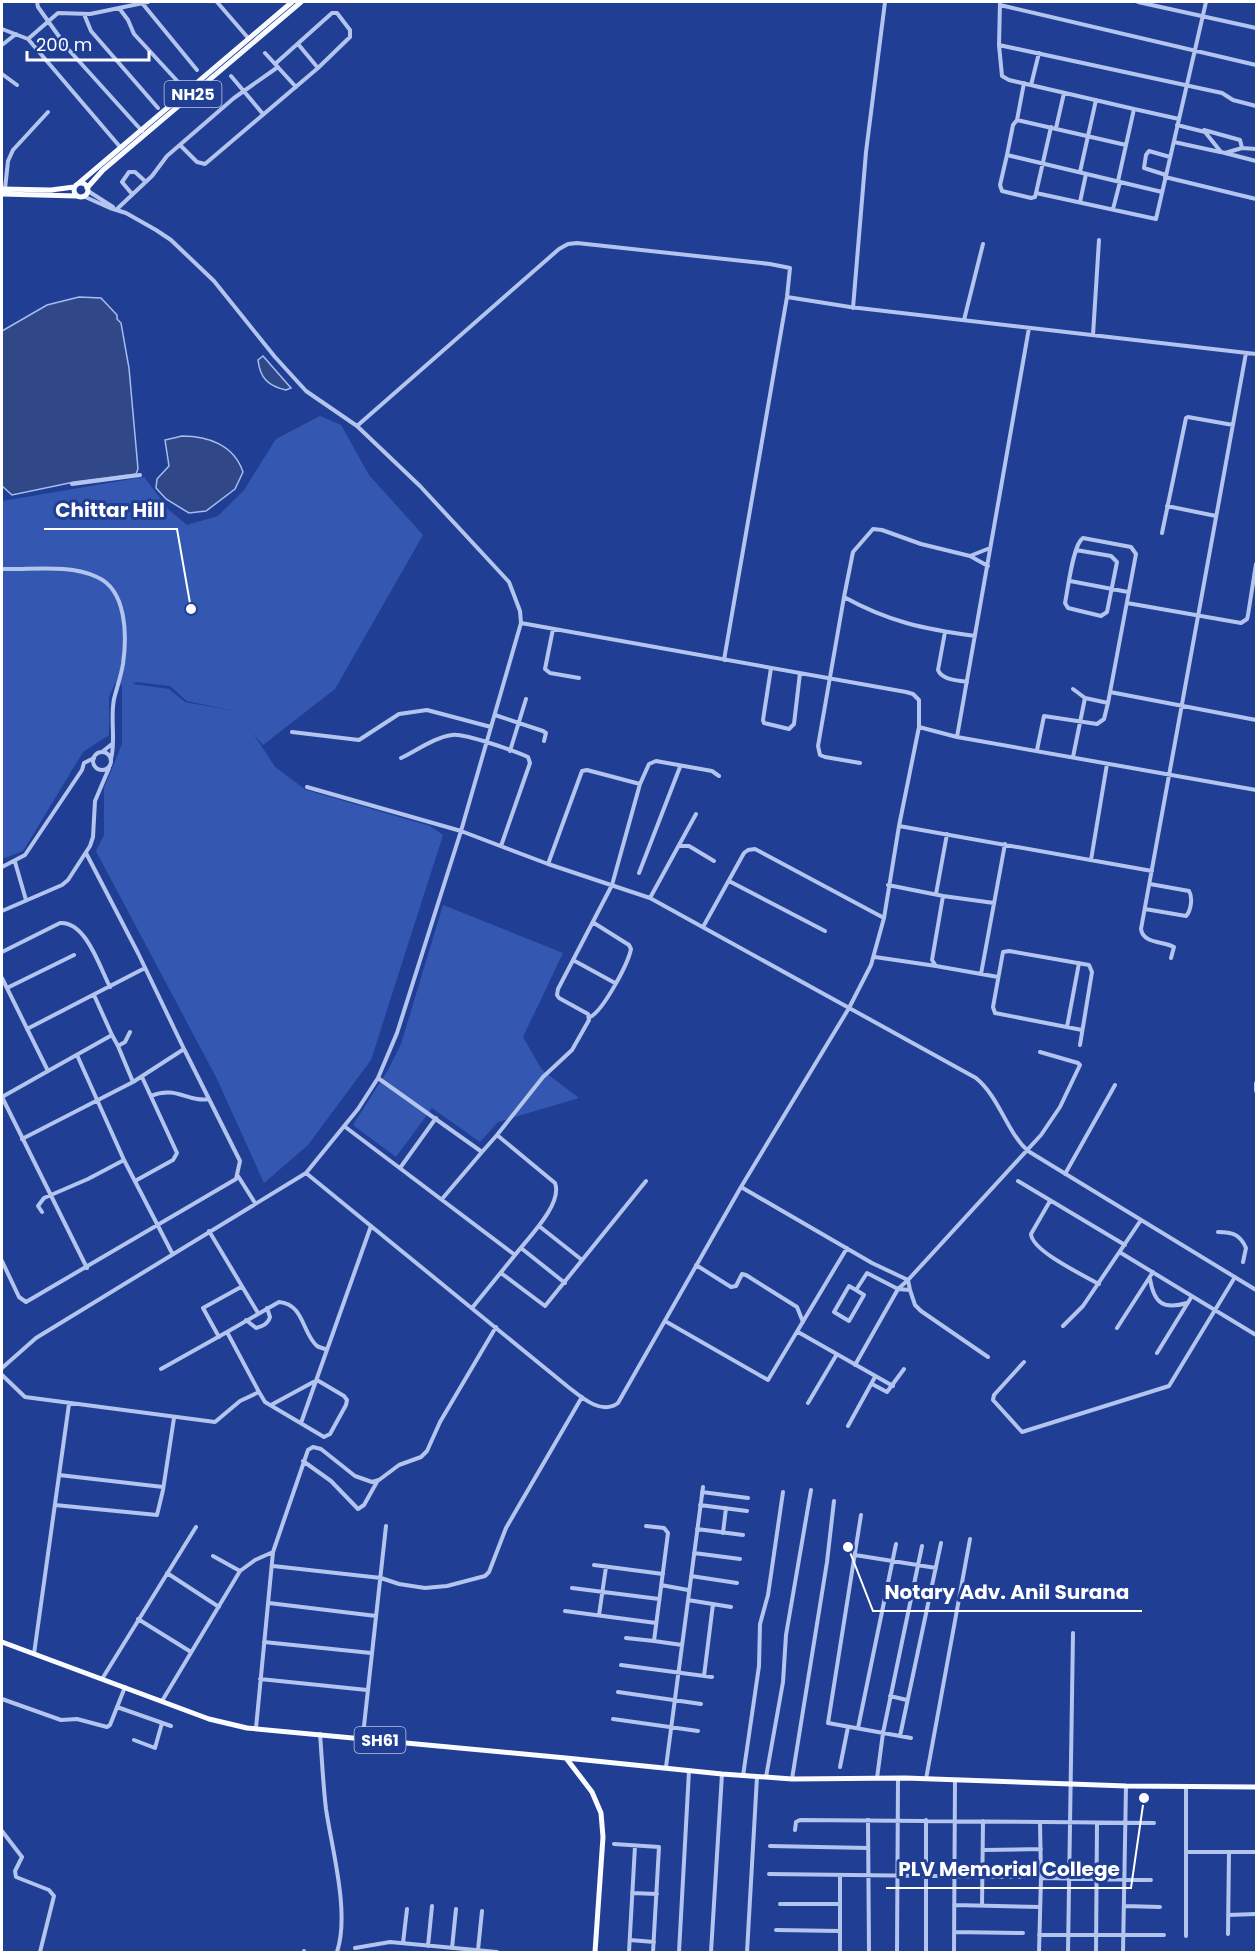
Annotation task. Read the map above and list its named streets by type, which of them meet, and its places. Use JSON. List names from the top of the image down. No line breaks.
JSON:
{"streets":{"main road":["NH25","SH61"]},"places":["Chittar Hill","Notary Adv. Anil Surana","PLV Memorial College"],"scale_bar":"200 m"}
